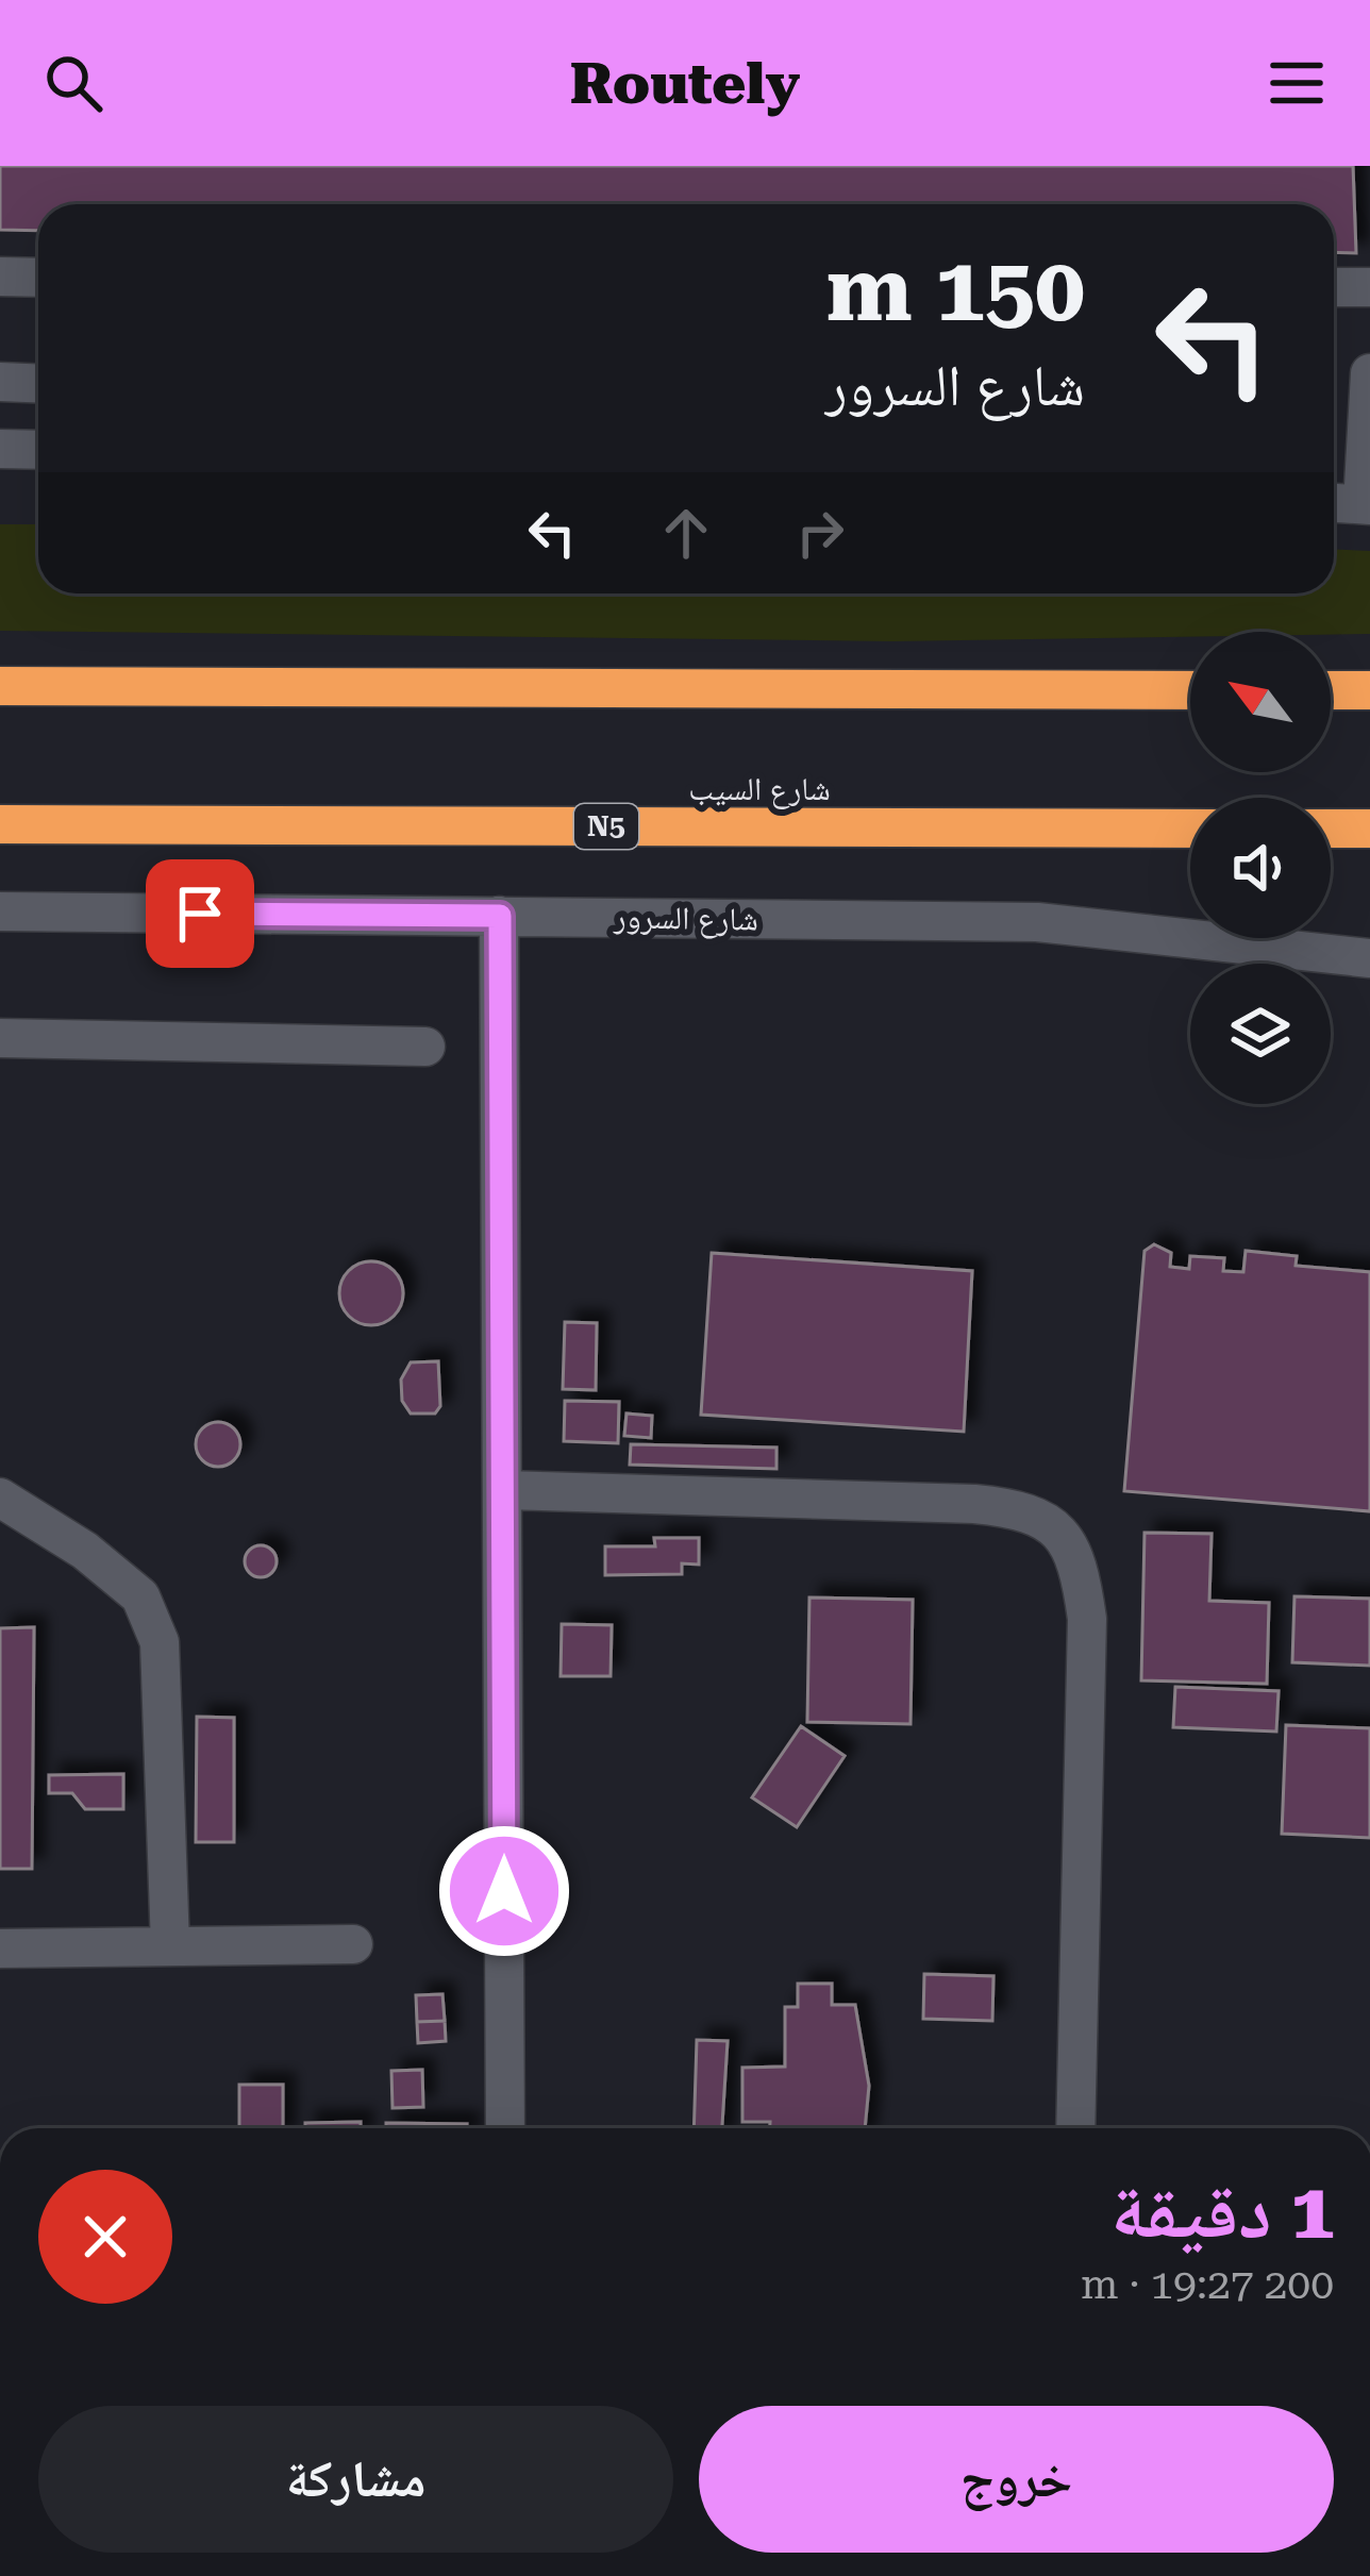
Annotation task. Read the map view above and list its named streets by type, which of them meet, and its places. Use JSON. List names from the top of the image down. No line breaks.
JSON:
{"streets":{"highway":["شارع السيب","N5"],"street":["شارع السرور"]},"north":"top left","page":{"header":"Routely","turn":["150 m","شارع السرور"],"heading":["1 دقيقة","200 m · 19:27"],"buttons":["خروج","مشاركة"]}}
